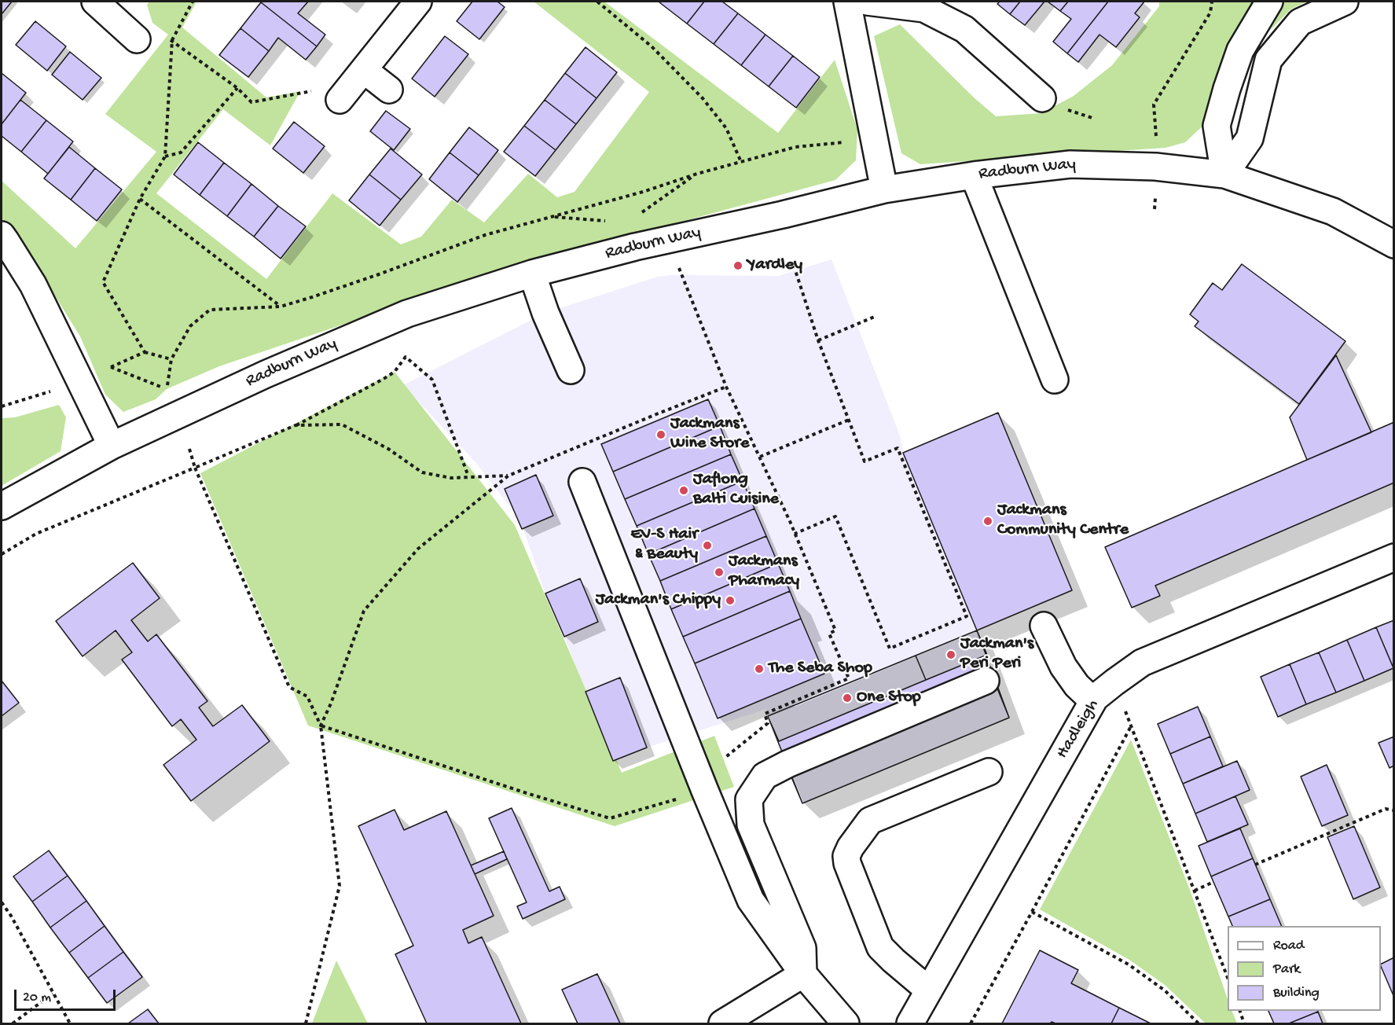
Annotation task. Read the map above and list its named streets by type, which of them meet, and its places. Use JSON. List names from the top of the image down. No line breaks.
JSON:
{"streets":{"street":["Radburn Way","Hadleigh"]},"places":["Yardley","Jackmans Wine Store","Jaflong Balti Cuisine","Jackmans Community Centre","EV-S Hair & Beauty","Jackmans Pharmacy","Jackman's Chippy","Jackman's Peri Peri","The Seba Shop","One Stop"],"legend":["Road","Park","Building"],"scale_bar":"20 m"}
